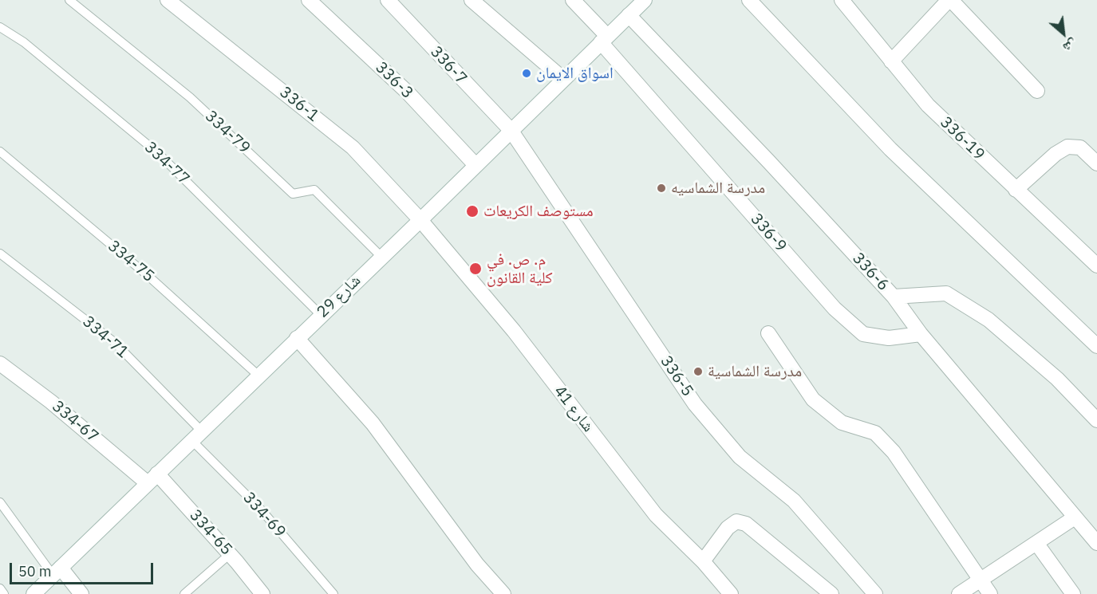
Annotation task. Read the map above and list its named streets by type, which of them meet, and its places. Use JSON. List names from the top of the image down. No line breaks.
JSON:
{"streets":{"street":["336-7","336-3","336-1","336-19","336-9","336-6","شارع 29","336-5","شارع 41","334-67","334-65"],"lane":["334-79","334-77","334-75","334-71","334-69"]},"crossings":[["336-7","شارع 29"],["336-7","336-5"],["336-3","شارع 29"],["336-1","شارع 29"],["336-1","شارع 41"],["334-79","شارع 29"],["334-77","شارع 29"],["336-9","336-6"],["336-9","شارع 29"],["334-75","شارع 29"],["336-6","شارع 29"],["شارع 29","334-71"],["شارع 29","336-5"],["شارع 29","شارع 41"],["شارع 29","334-67"],["شارع 29","334-69"],["شارع 29","334-65"],["334-71","334-69"],["334-67","334-65"]],"places":["اسواق الايمان","مدرسة الشماسيه","مستوصف الكريعات","م. ص. في كلية القانون","مدرسة الشماسية"],"scale_bar":"50 m","north":"bottom right"}
